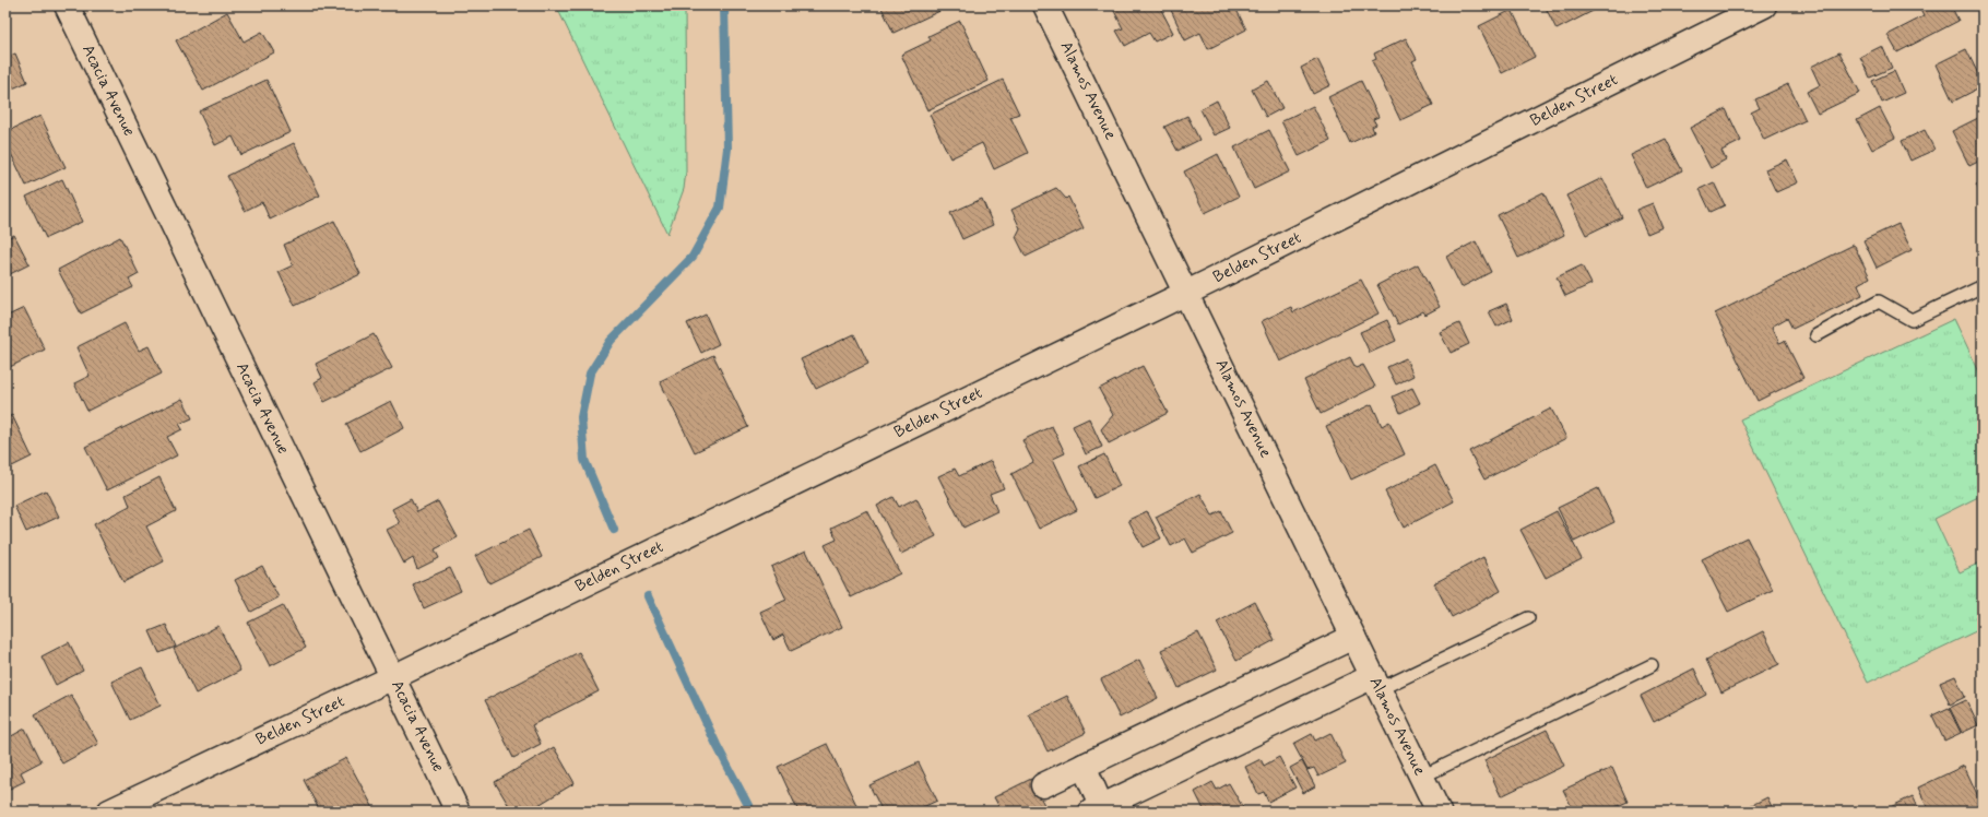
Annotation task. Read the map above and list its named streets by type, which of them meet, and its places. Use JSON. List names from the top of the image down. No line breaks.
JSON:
{"streets":{"street":["Acacia Avenue","Alamos Avenue","Belden Street"]},"crossings":[["Acacia Avenue","Belden Street"],["Alamos Avenue","Belden Street"]]}
